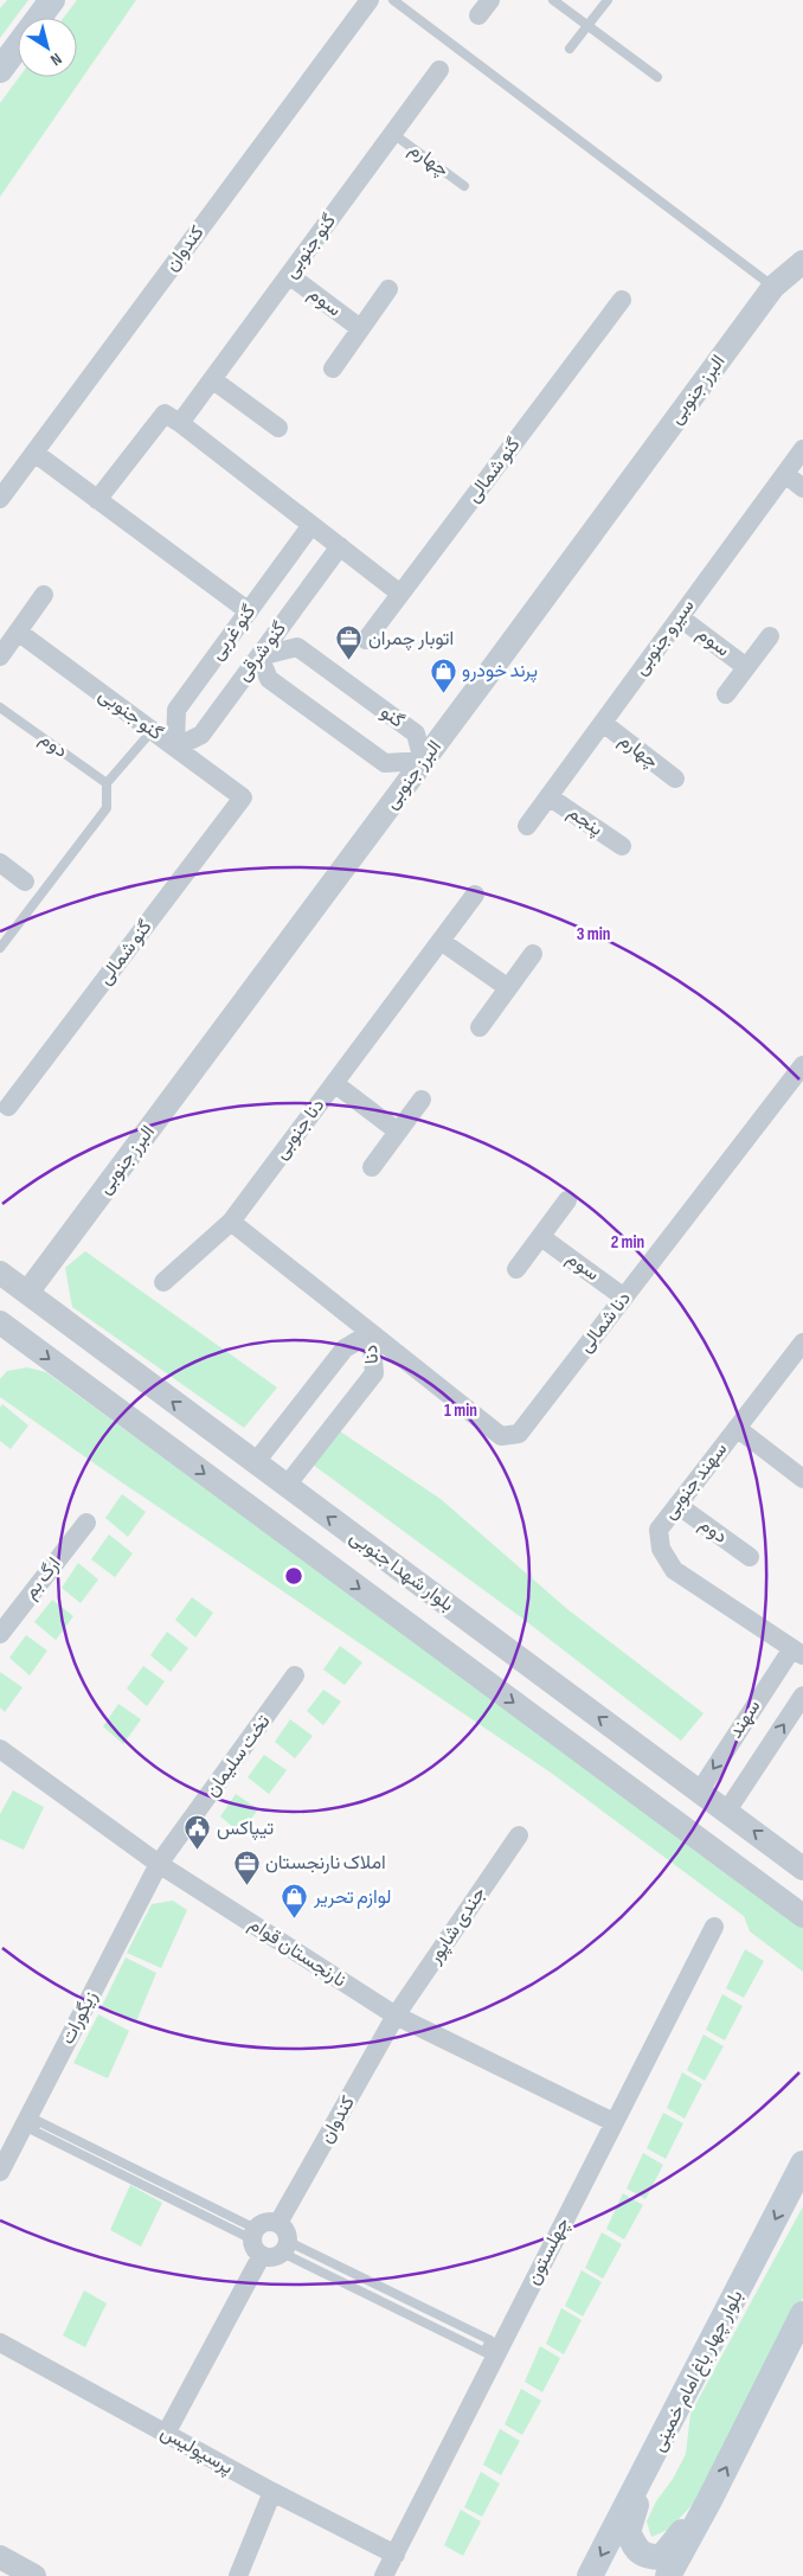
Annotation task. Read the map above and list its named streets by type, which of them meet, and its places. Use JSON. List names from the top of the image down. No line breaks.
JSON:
{"streets":{"main road":["بلوار چهار باغ امام خمینی"],"street":["چهارم","گنو جنوبی","کندوان","سوم","البرز جنوبی","گنو شمالی","گنو غربی","سیرو جنوبی","گنو شرقی","گنو","دوم","پنجم","دنا جنوبی","دنا شمالی","دنا","سهند جنوبی","بلوار شهدا جنوبی","ارگ بم","سهند","تخت سلیمان","جندی شاپور","نارنجستان قوام","زیگورات","چهلستون","پرسپولیس"]},"crossings":[["چهارم","گنو جنوبی"],["چهارم","سیرو جنوبی"],["گنو جنوبی","سوم"],["گنو جنوبی","گنو شمالی"],["گنو جنوبی","گنو غربی"],["گنو جنوبی","گنو شرقی"],["کندوان","جندی شاپور"],["کندوان","نارنجستان قوام"],["سوم","سیرو جنوبی"],["سوم","دنا شمالی"],["البرز جنوبی","گنو"],["البرز جنوبی","بلوار شهدا جنوبی"],["گنو غربی","گنو شرقی"],["سیرو جنوبی","پنجم"],["گنو شرقی","گنو"],["دوم","سهند جنوبی"],["دنا شمالی","دنا"],["دنا","بلوار شهدا جنوبی"],["سهند جنوبی","سهند"],["بلوار شهدا جنوبی","سهند"],["تخت سلیمان","نارنجستان قوام"],["تخت سلیمان","زیگورات"],["جندی شاپور","نارنجستان قوام"],["نارنجستان قوام","زیگورات"],["نارنجستان قوام","چهلستون"],["چهلستون","پرسپولیس"]],"places":{"office":["اتوبار چمران","املاک نارنجستان"],"shop":["پرند خودرو","لوازم تحریر"],"public building":["تیپاکس"]},"north":"bottom right","rings":["3 min","2 min","1 min"]}
